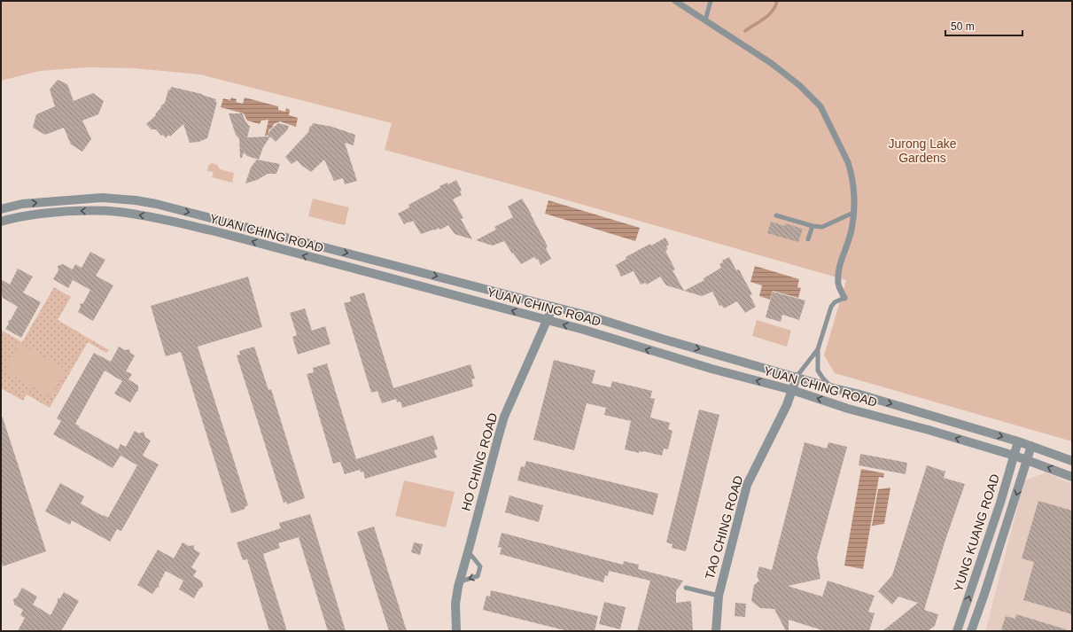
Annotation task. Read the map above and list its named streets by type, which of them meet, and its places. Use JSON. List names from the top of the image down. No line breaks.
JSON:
{"streets":{"street":["YUAN CHING ROAD","HO CHING ROAD","TAO CHING ROAD","YUNG KUANG ROAD"]},"crossings":[["YUAN CHING ROAD","HO CHING ROAD"],["YUAN CHING ROAD","TAO CHING ROAD"],["YUAN CHING ROAD","YUNG KUANG ROAD"]],"parks":["Jurong Lake Gardens"],"scale_bar":"50 m"}
